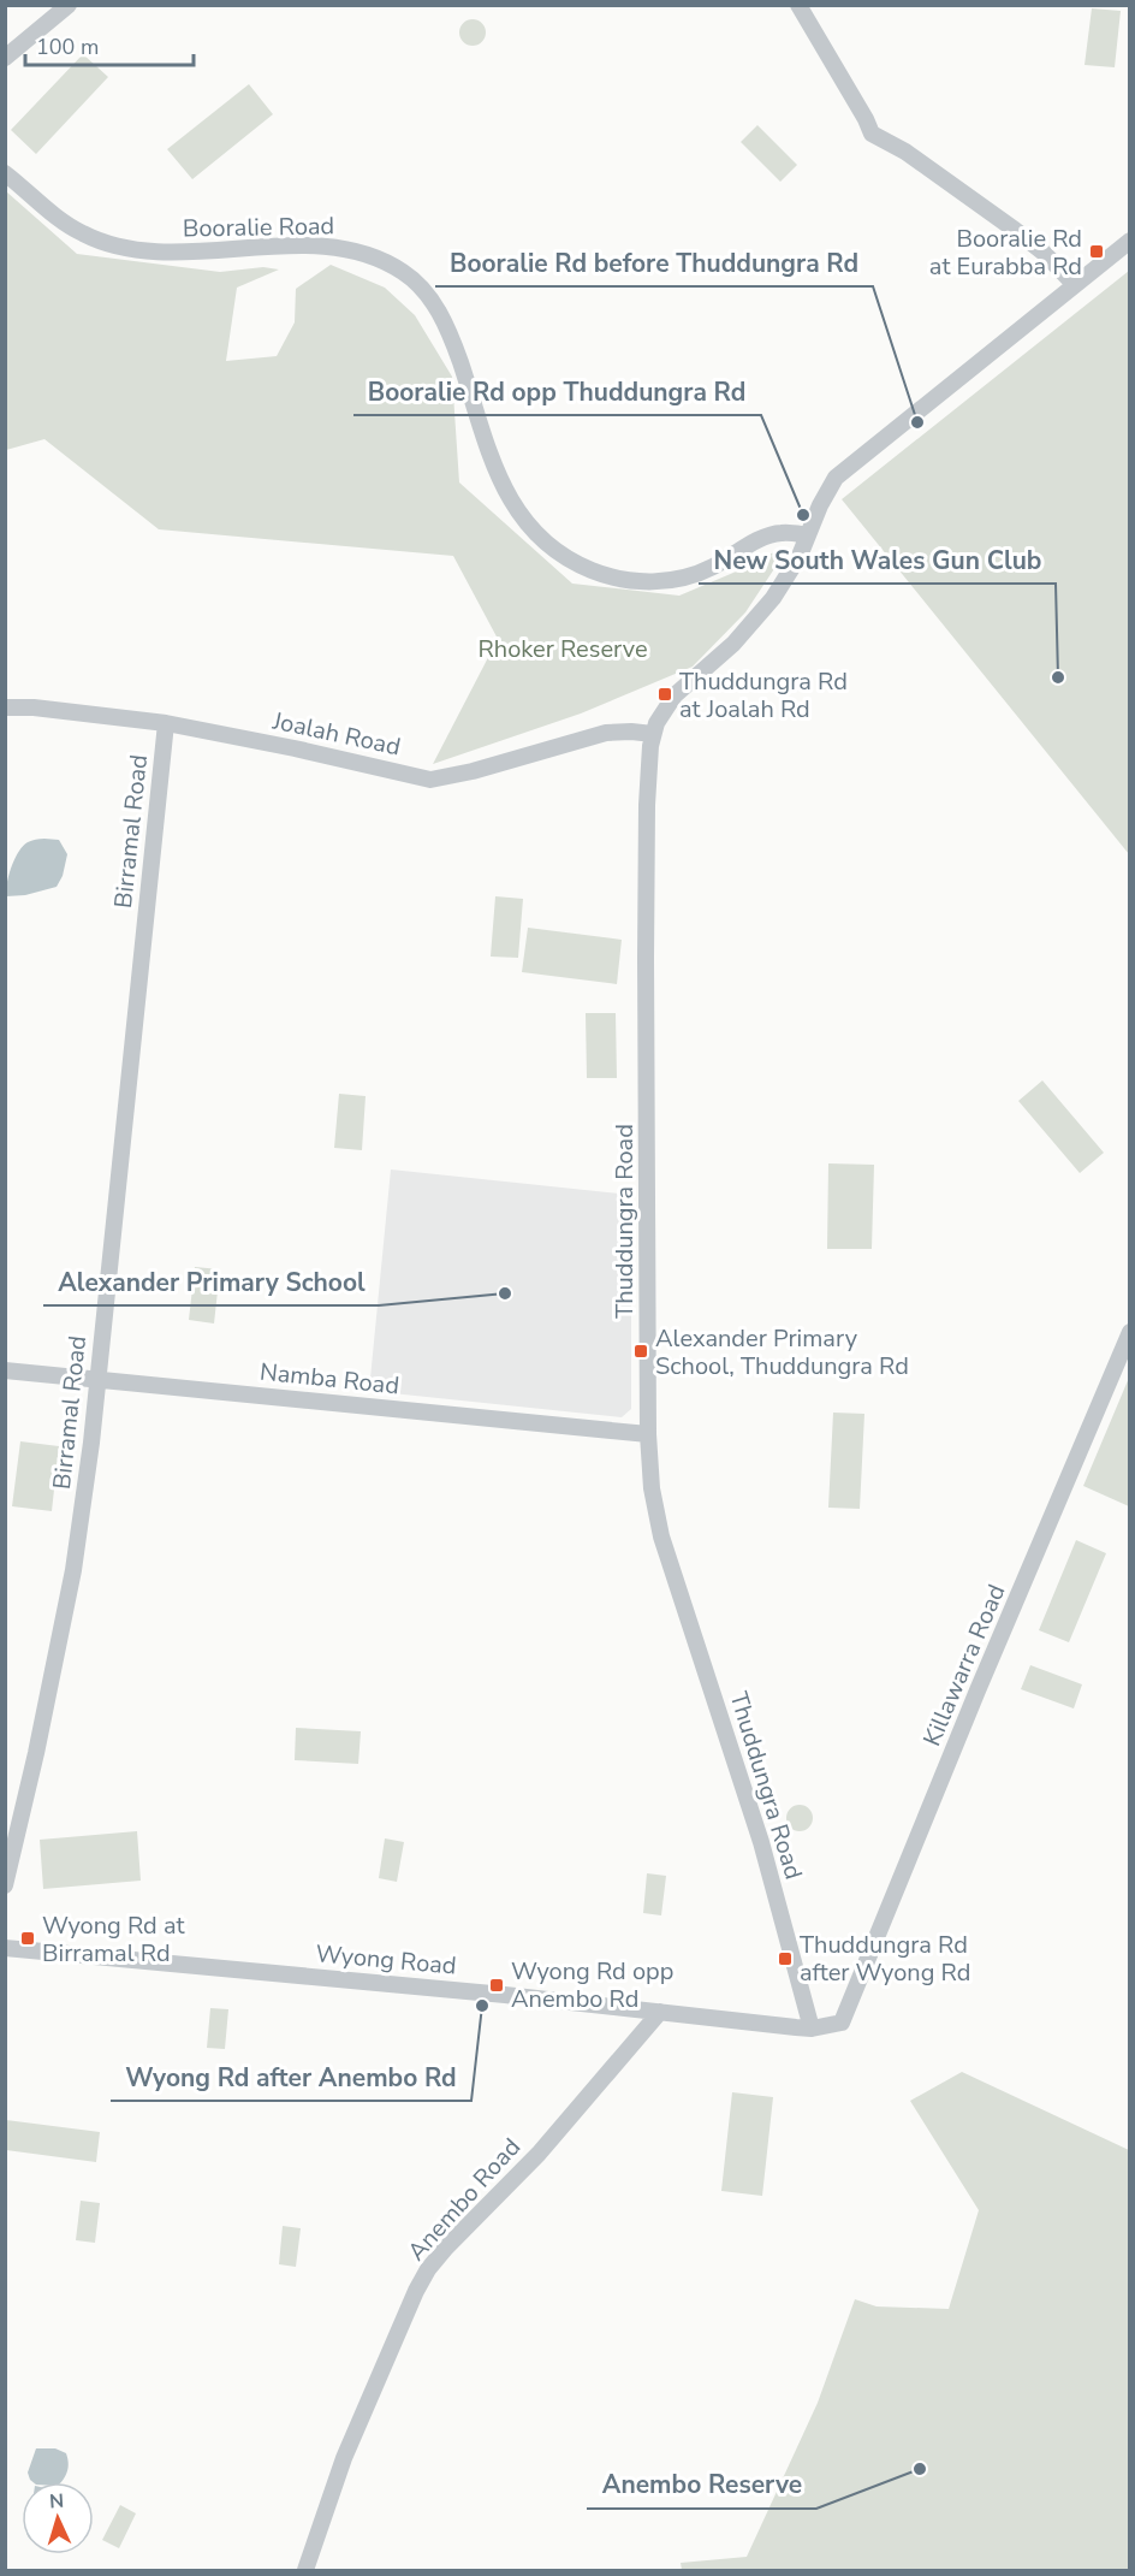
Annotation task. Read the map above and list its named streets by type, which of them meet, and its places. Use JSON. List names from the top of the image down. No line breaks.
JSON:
{"streets":{"street":["Booralie Road","Joalah Road","Birramal Road","Thuddungra Road","Namba Road","Killawarra Road","Wyong Road","Anembo Road"]},"crossings":[["Booralie Road","Thuddungra Road"],["Joalah Road","Birramal Road"],["Joalah Road","Thuddungra Road"],["Birramal Road","Namba Road"],["Thuddungra Road","Namba Road"],["Thuddungra Road","Wyong Road"],["Killawarra Road","Wyong Road"],["Wyong Road","Anembo Road"]],"parks":["Rhoker Reserve"],"places":{"transit":["Booralie Rd at Eurabba Rd","Thuddungra Rd at Joalah Rd","Alexander Primary School, Thuddungra Rd","Wyong Rd at Birramal Rd","Thuddungra Rd after Wyong Rd","Wyong Rd opp Anembo Rd"],"other":["Booralie Rd before Thuddungra Rd","Booralie Rd opp Thuddungra Rd","New South Wales Gun Club","Alexander Primary School","Wyong Rd after Anembo Rd","Anembo Reserve"]},"scale_bar":"100 m","north":"top"}
